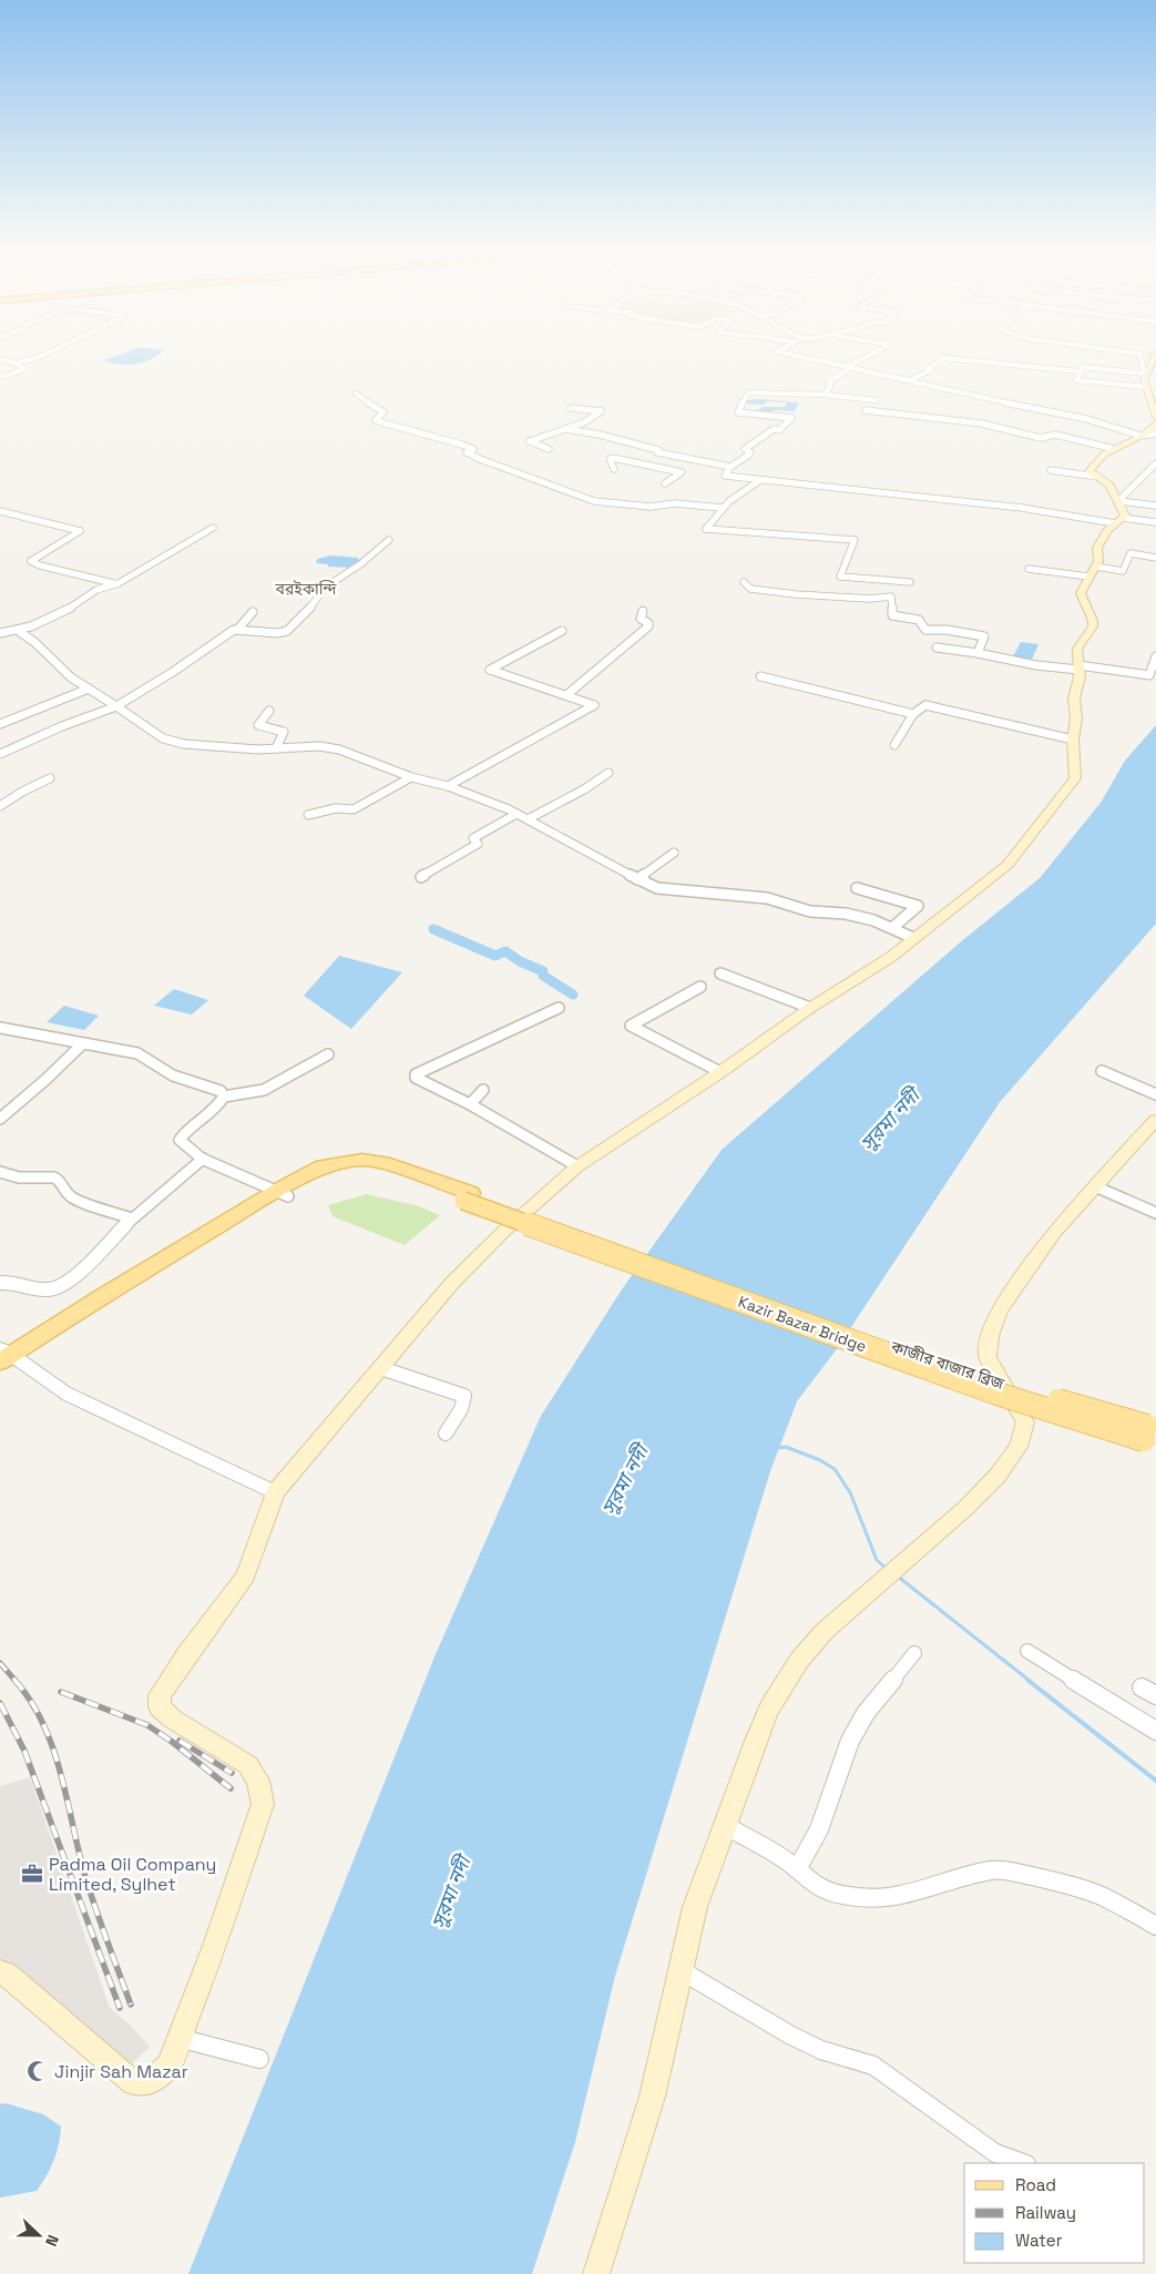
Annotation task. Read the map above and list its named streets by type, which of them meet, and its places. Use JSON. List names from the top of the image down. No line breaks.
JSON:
{"streets":{"main road":["Kazir Bazar Bridge"]},"districts":["বরইকান্দি"],"water":["সুরমা নদী"],"places":{"office":["Padma Oil Company Limited, Sylhet"],"mosque":["Jinjir Sah Mazar"]},"legend":["Road","Railway","Water"],"north":"right"}
